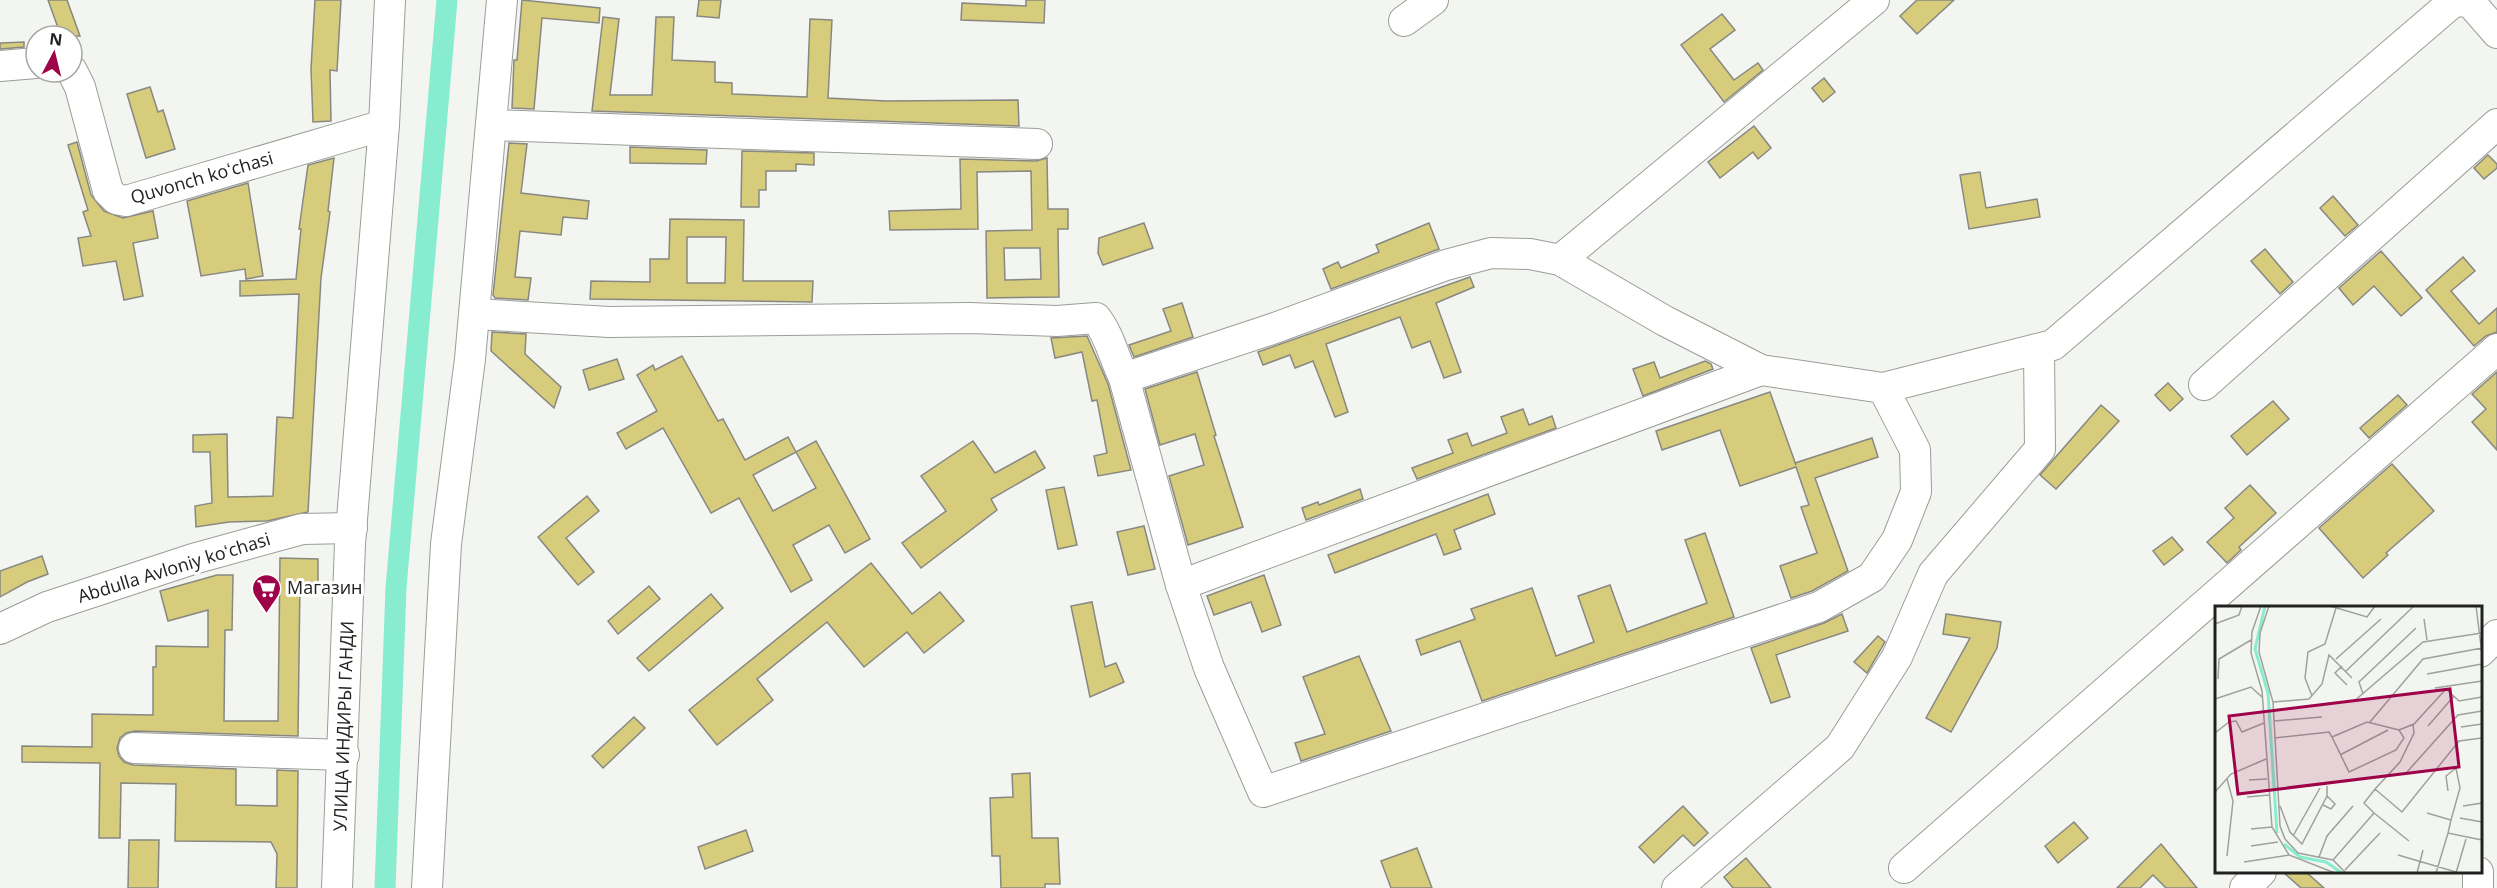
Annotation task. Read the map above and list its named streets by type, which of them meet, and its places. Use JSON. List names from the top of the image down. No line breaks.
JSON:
{"streets":{"street":["Quvonch koʻchasi","Abdulla Avloniy koʻchasi","УЛИЦА ИНДИРЫ ГАНДИ"]},"crossings":[["Abdulla Avloniy koʻchasi","УЛИЦА ИНДИРЫ ГАНДИ"]],"places":{"supermarket":["Магазин"]},"north":"top"}
